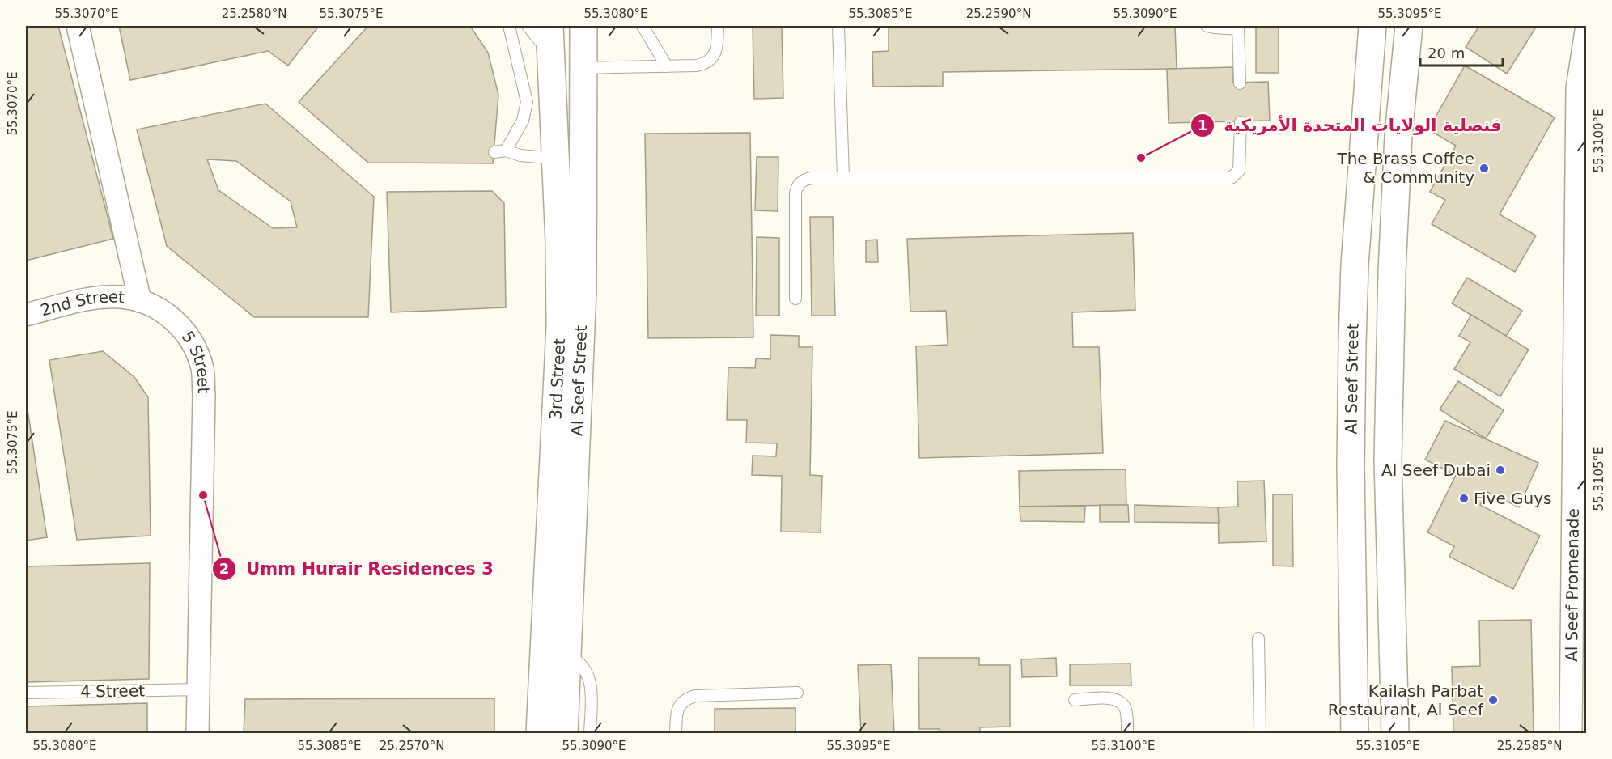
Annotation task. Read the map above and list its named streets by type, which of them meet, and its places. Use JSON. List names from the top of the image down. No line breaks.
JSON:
{"streets":{"main road":["3rd Street","Al Seef Street"],"street":["2nd Street","5 Street","Al Seef Promenade"],"lane":["4 Street"]},"crossings":[["2nd Street","5 Street"],["5 Street","4 Street"]],"places":["قنصلية الولايات المتحدة الأمريكية","The Brass Coffee & Community","Al Seef Dubai","Umm Hurair Residences 3","Five Guys","Kailash Parbat Restaurant, Al Seef"],"scale_bar":"20 m","coordinates":["55.3070°E","25.2580°N","55.3075°E","55.3080°E","55.3085°E","25.2590°N","55.3090°E","55.3095°E","55.3100°E","55.3105°E","25.2570°N","25.2585°N"]}
